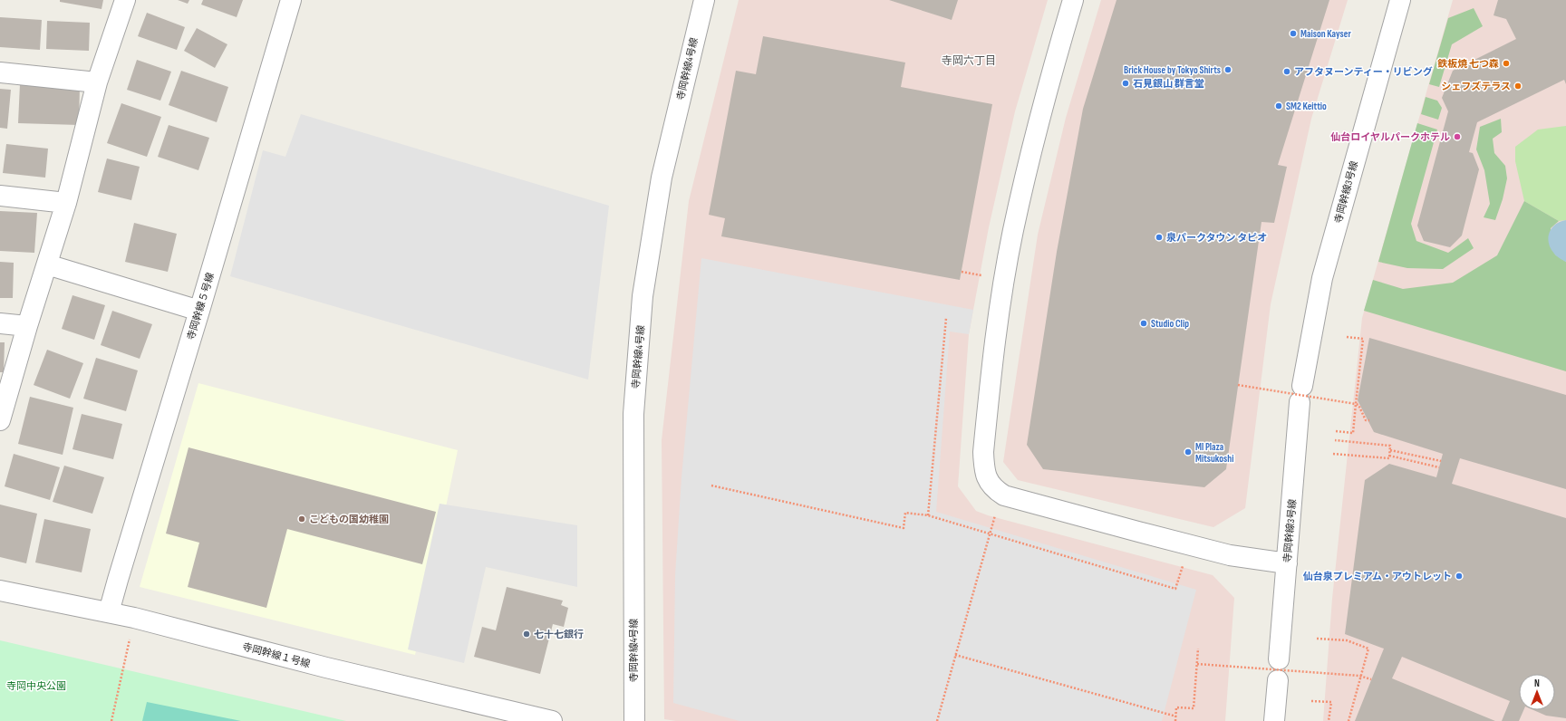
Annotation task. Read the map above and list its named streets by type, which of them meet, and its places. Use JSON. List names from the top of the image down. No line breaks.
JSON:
{"streets":{"street":["寺岡幹線4号線","寺岡幹線3号線","寺岡幹線５号線","寺岡幹線１号線"]},"crossings":[["寺岡幹線５号線","寺岡幹線１号線"]],"districts":["寺岡六丁目"],"parks":["寺岡中央公園"],"places":["Maison Kayser","鉄板焼 七つ森","Brick House by Tokyo Shirts","アフタヌーンティー・リビング","石見銀山 群言堂","シェフズテラス","SM2 Keittio","仙台ロイヤルパークホテル","泉パークタウン タピオ","Studio Clip","Ml Plaza Mitsukoshi","こどもの国幼稚園","仙台泉プレミアム・アウトレット","七十七銀行"],"north":"top"}
